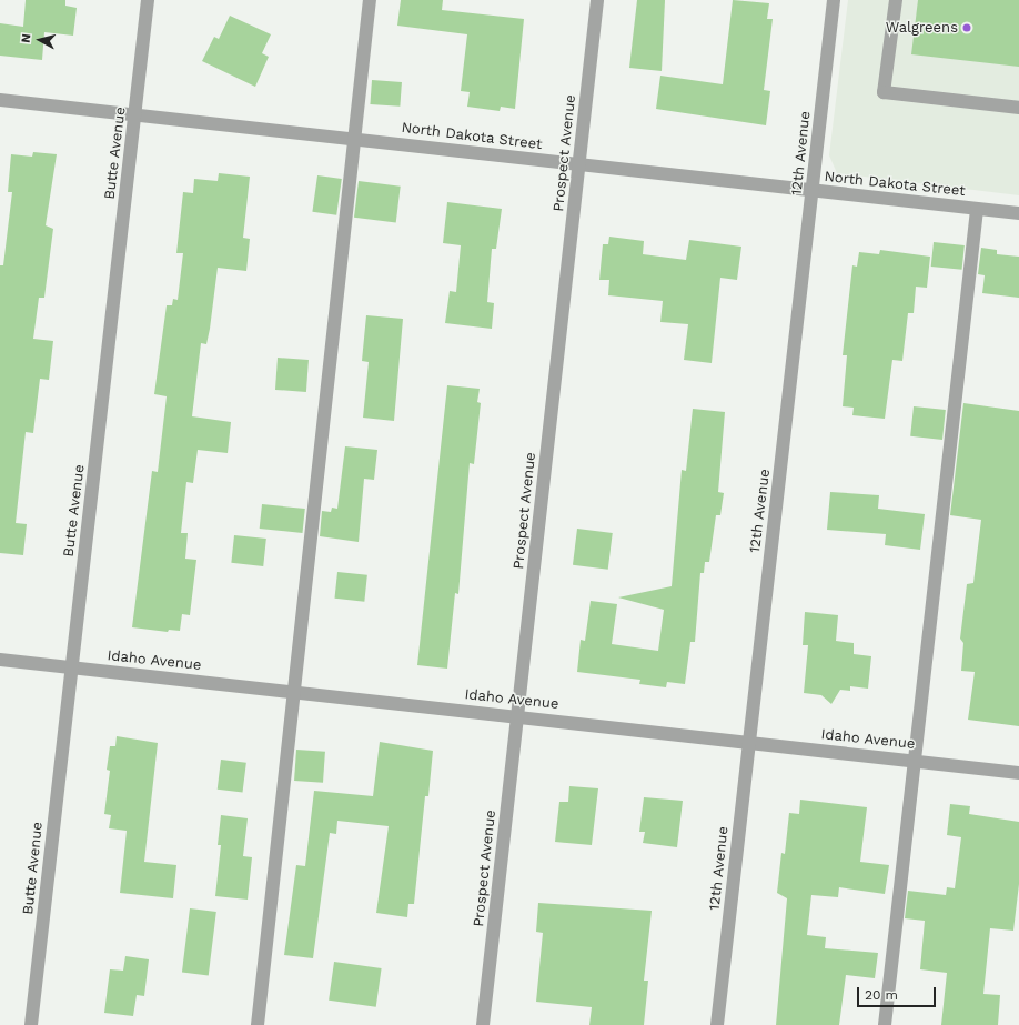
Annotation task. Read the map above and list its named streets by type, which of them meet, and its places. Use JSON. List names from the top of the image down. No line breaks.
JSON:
{"streets":{"street":["North Dakota Street","Butte Avenue","Prospect Avenue","12th Avenue","Idaho Avenue"]},"crossings":[["North Dakota Street","Butte Avenue"],["North Dakota Street","Prospect Avenue"],["North Dakota Street","12th Avenue"],["Butte Avenue","Idaho Avenue"],["Prospect Avenue","Idaho Avenue"],["12th Avenue","Idaho Avenue"]],"places":["Walgreens"],"scale_bar":"20 m","north":"left"}
